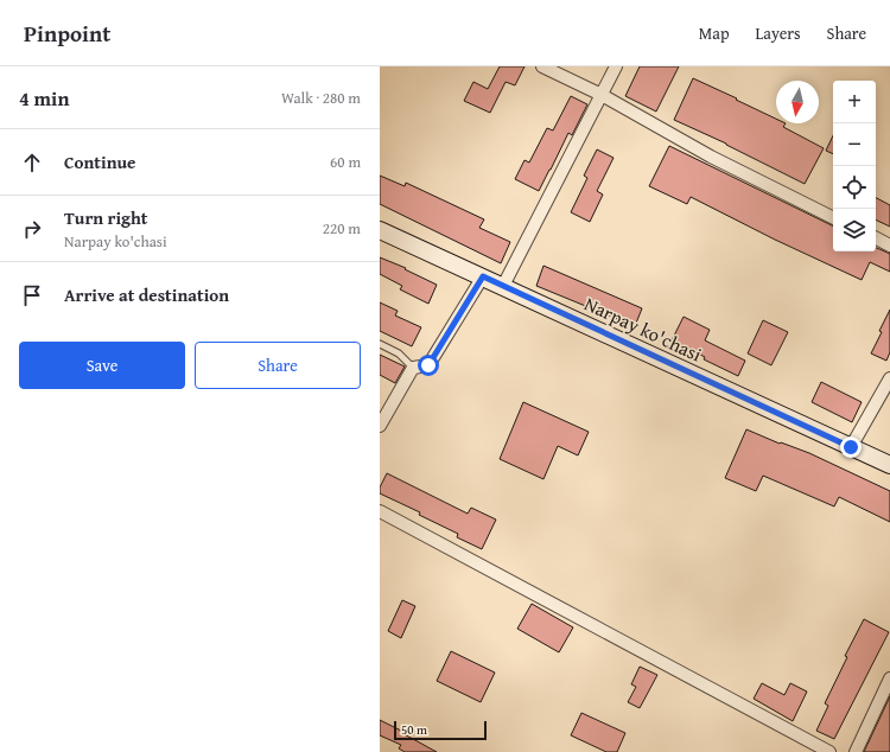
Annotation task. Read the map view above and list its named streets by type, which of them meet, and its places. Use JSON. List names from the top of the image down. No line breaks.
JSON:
{"streets":{"main road":["Narpay ko'chasi"]},"scale_bar":"50 m","north":"bottom","page":{"header":"Pinpoint","nav":["Map","Layers","Share"],"heading":["4 min","Walk · 280 m"],"map_buttons":["+","−"],"list":[["Continue","60 m"],["Turn right","Narpay ko'chasi","220 m"],"Arrive at destination"],"buttons":["Save","Share"],"scale":"50 m"}}
